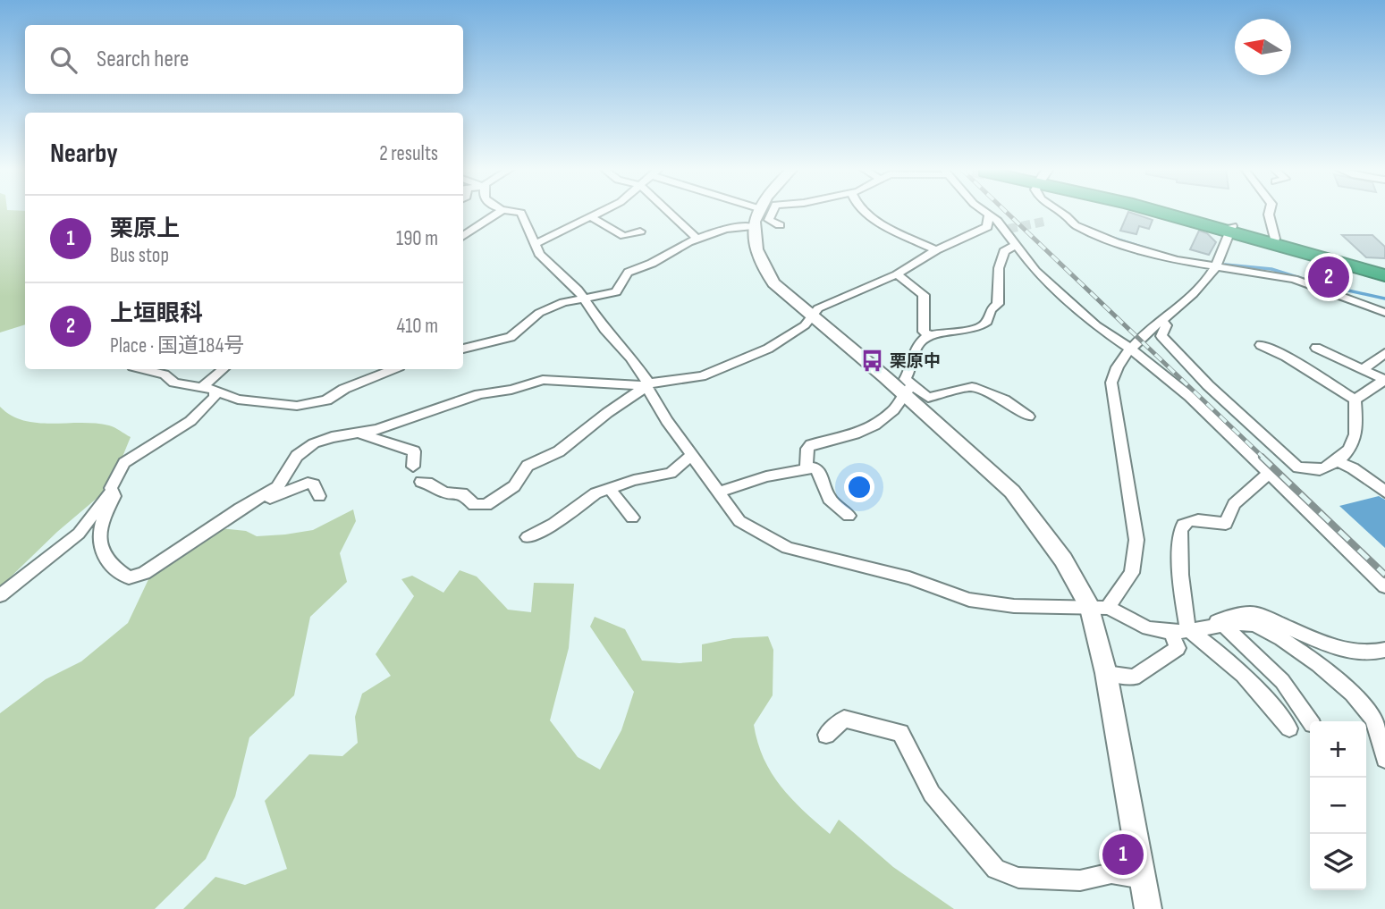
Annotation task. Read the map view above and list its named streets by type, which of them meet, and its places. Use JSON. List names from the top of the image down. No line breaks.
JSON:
{"places":{"bus stop":["栗原中"]},"north":"left","page":{"search":"Search here","heading":["Nearby","2 results"],"list":[{"mark":"1","name":"栗原上","note":"Bus stop","value":"190 m"},{"mark":"2","name":"上垣眼科","note":"Place · 国道184号","value":"410 m"}],"pins":["2","1"],"map_buttons":["+","−"]}}
